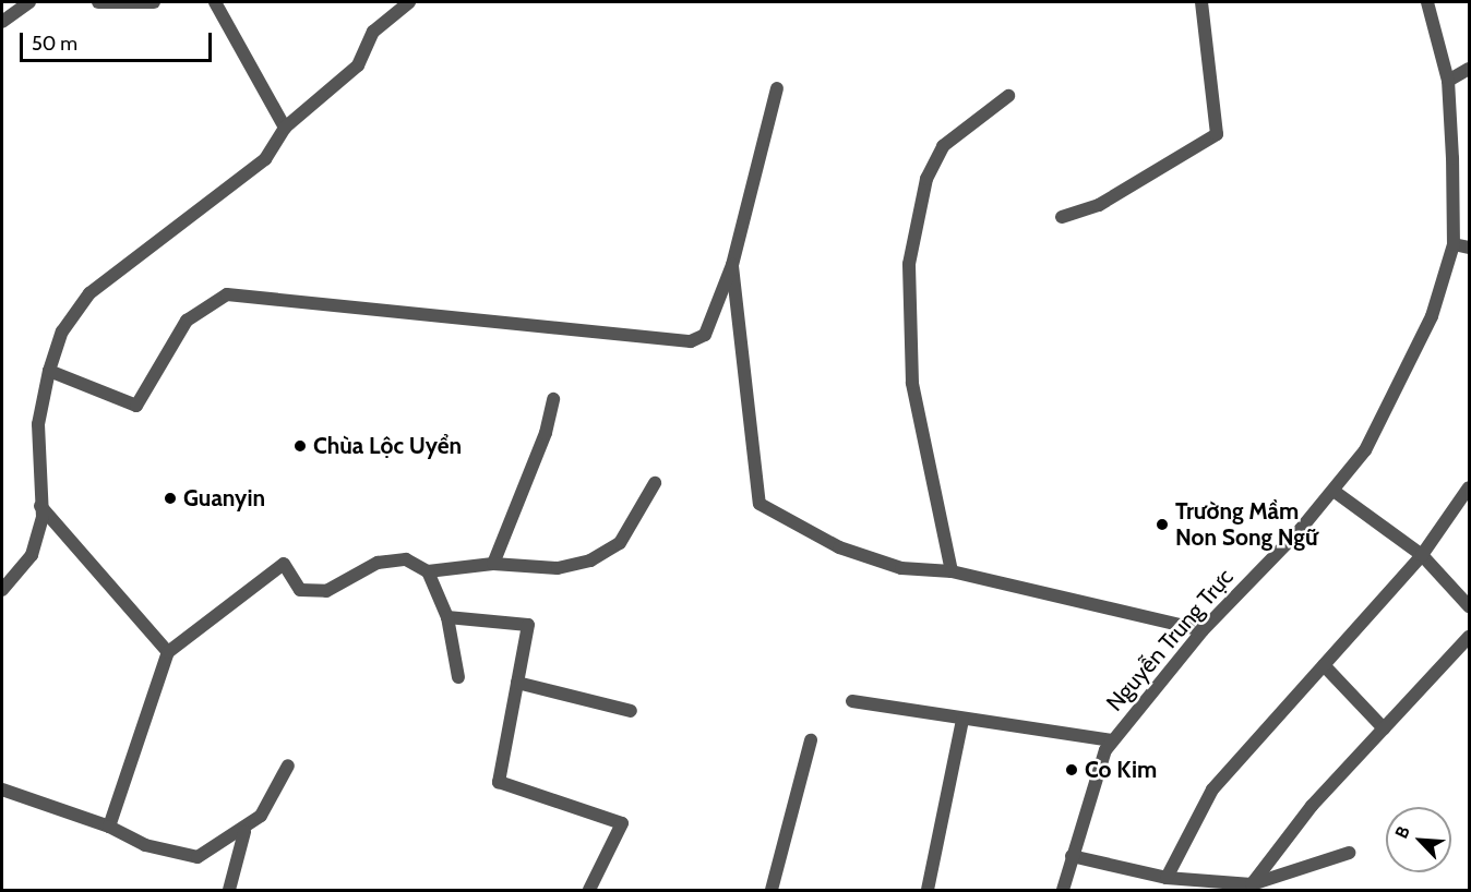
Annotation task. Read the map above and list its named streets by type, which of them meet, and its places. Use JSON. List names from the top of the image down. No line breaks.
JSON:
{"streets":{"street":["Nguyễn Trung Trực"]},"places":["Chùa Lộc Uyển","Guanyin","Trường Mầm Non Song Ngữ","Co Kim"],"scale_bar":"50 m","north":"top left"}
